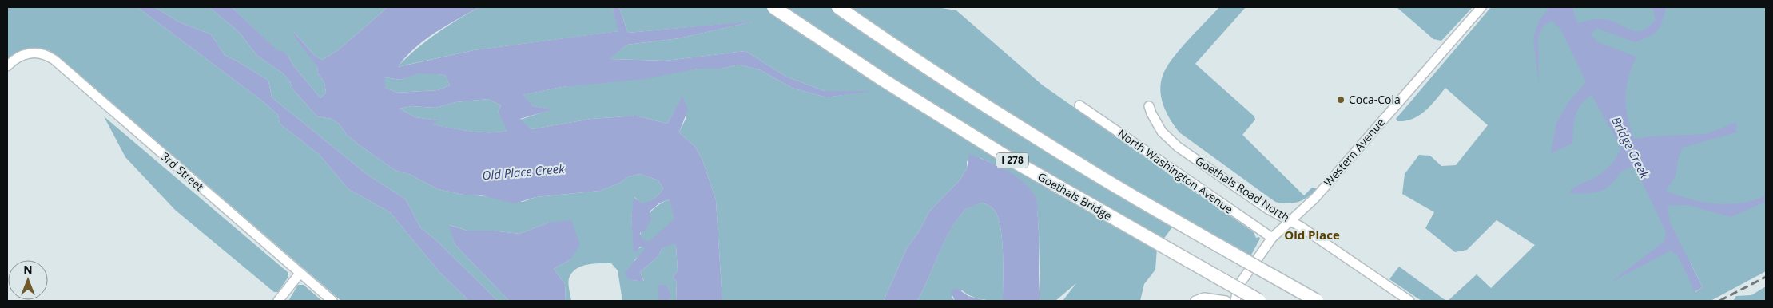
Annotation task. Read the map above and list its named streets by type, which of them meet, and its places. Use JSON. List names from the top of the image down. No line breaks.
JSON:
{"streets":{"highway":["I 278","Goethals Bridge"],"street":["Western Avenue","3rd Street","North Washington Avenue","Goethals Road North"]},"crossings":[["Western Avenue","North Washington Avenue"],["Western Avenue","Goethals Road North"]],"districts":["Old Place"],"water":["Bridge Creek","Old Place Creek"],"places":["Coca-Cola"],"north":"top"}
